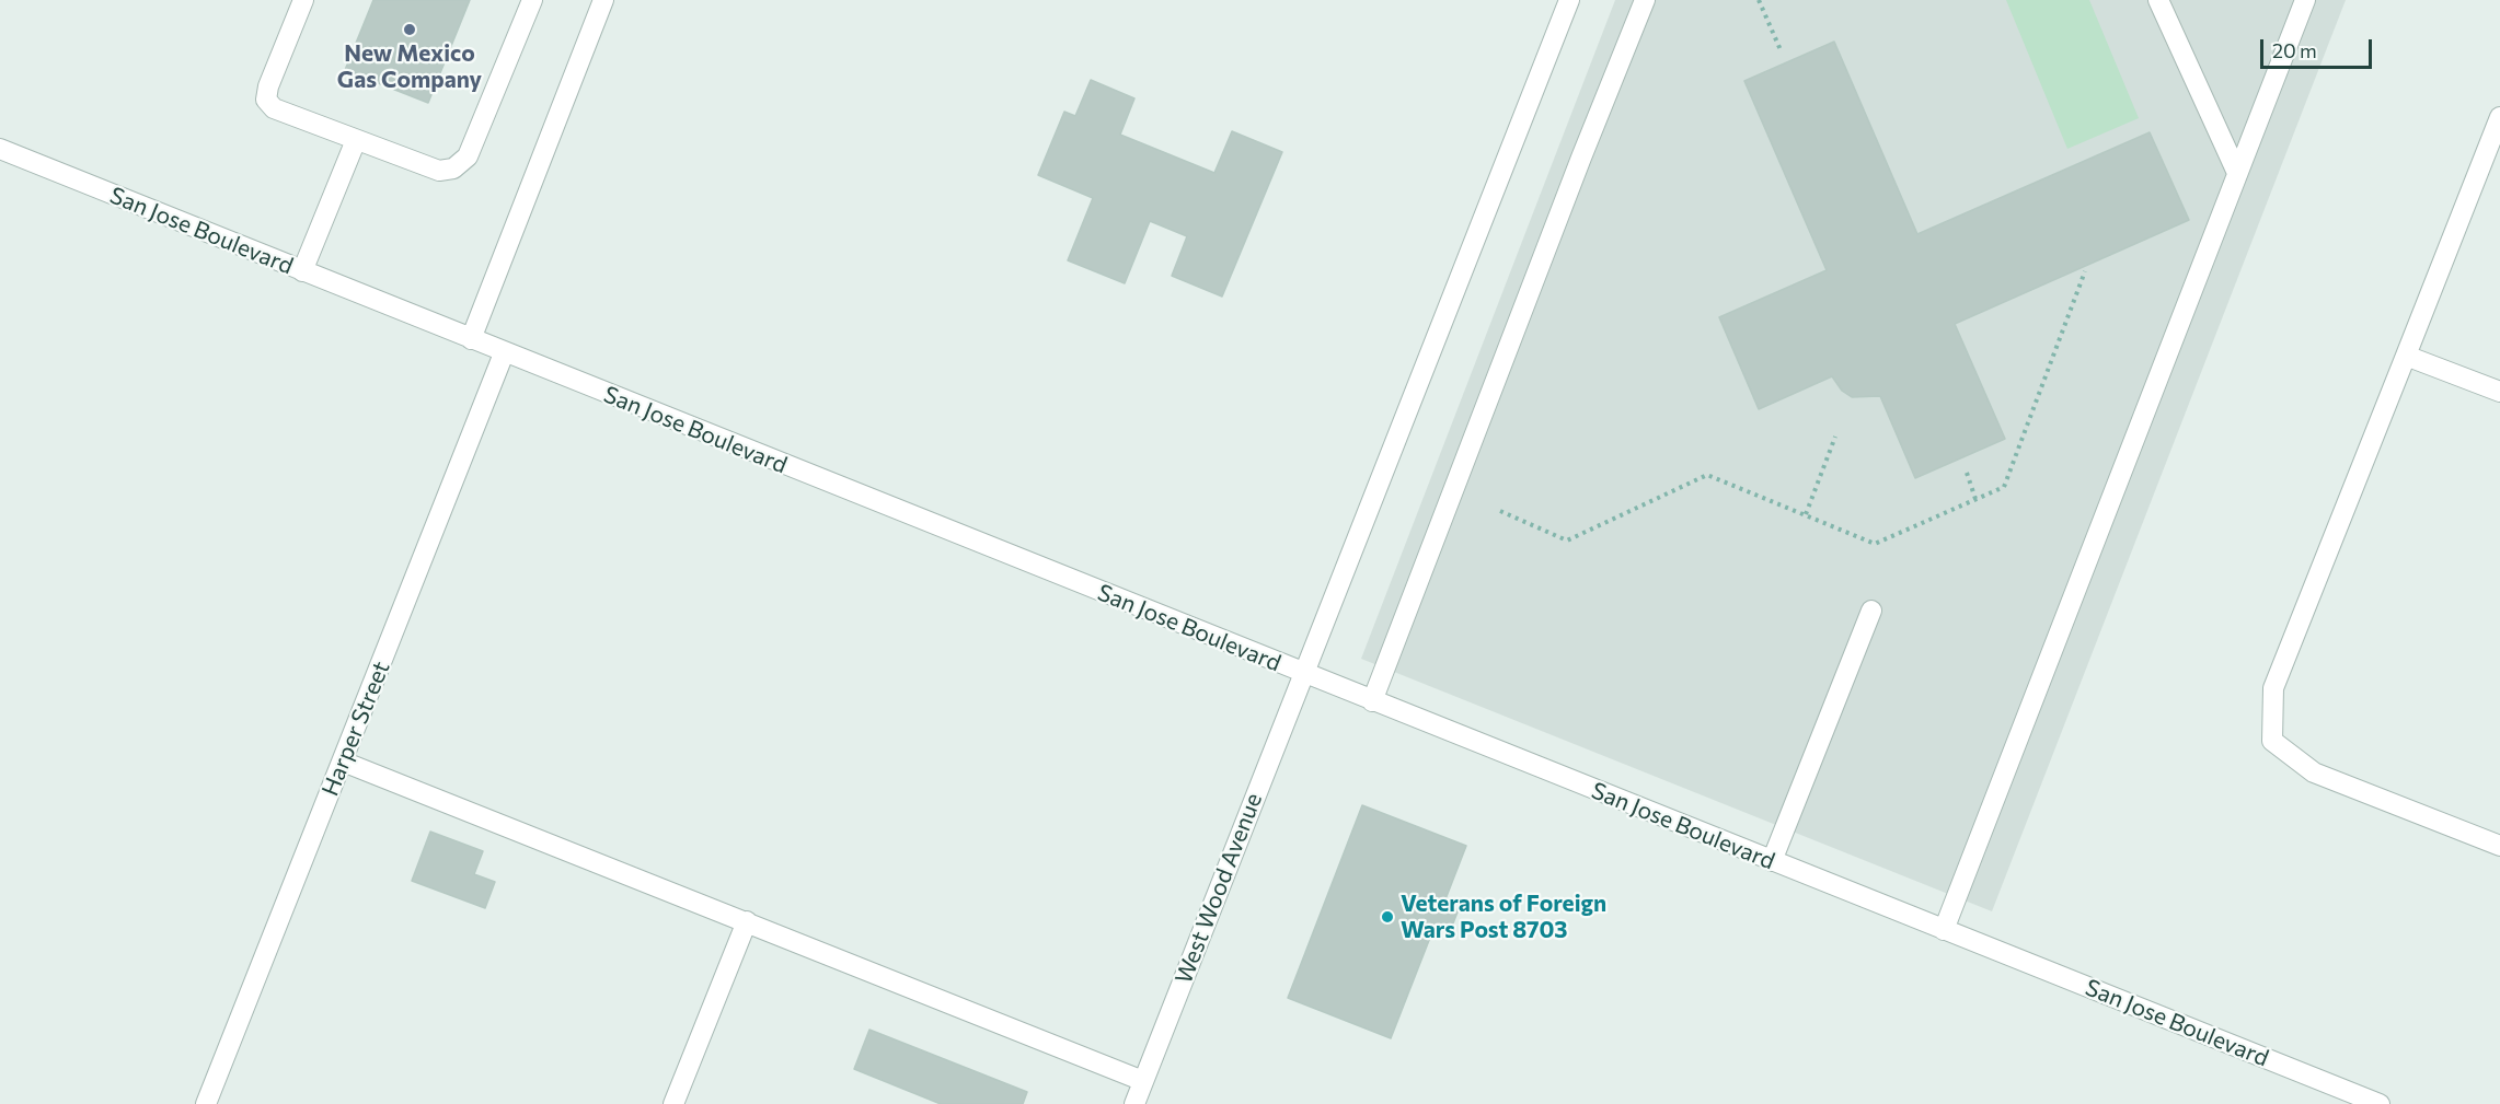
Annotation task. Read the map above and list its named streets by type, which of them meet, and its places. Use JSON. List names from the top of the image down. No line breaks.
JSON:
{"streets":{"street":["San Jose Boulevard","Harper Street","West Wood Avenue"]},"crossings":[["San Jose Boulevard","Harper Street"],["San Jose Boulevard","West Wood Avenue"]],"places":["New Mexico Gas Company","Veterans of Foreign Wars Post 8703"],"scale_bar":"20 m"}
